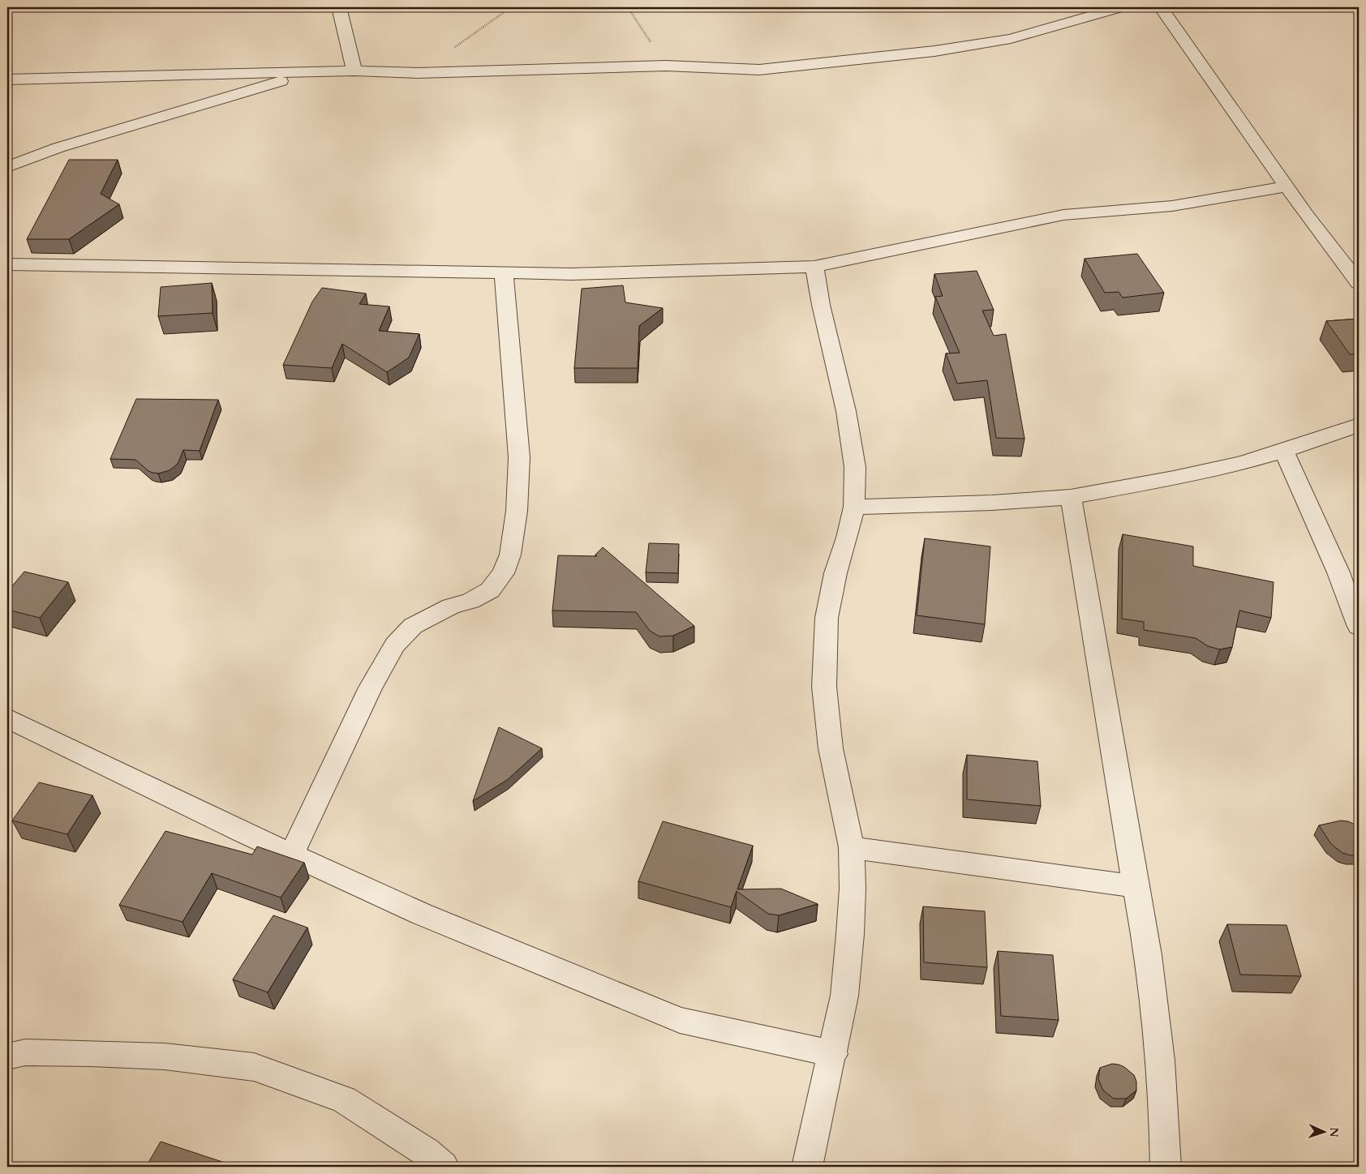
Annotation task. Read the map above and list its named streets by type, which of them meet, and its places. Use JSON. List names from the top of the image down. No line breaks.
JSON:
{"north":"right"}
